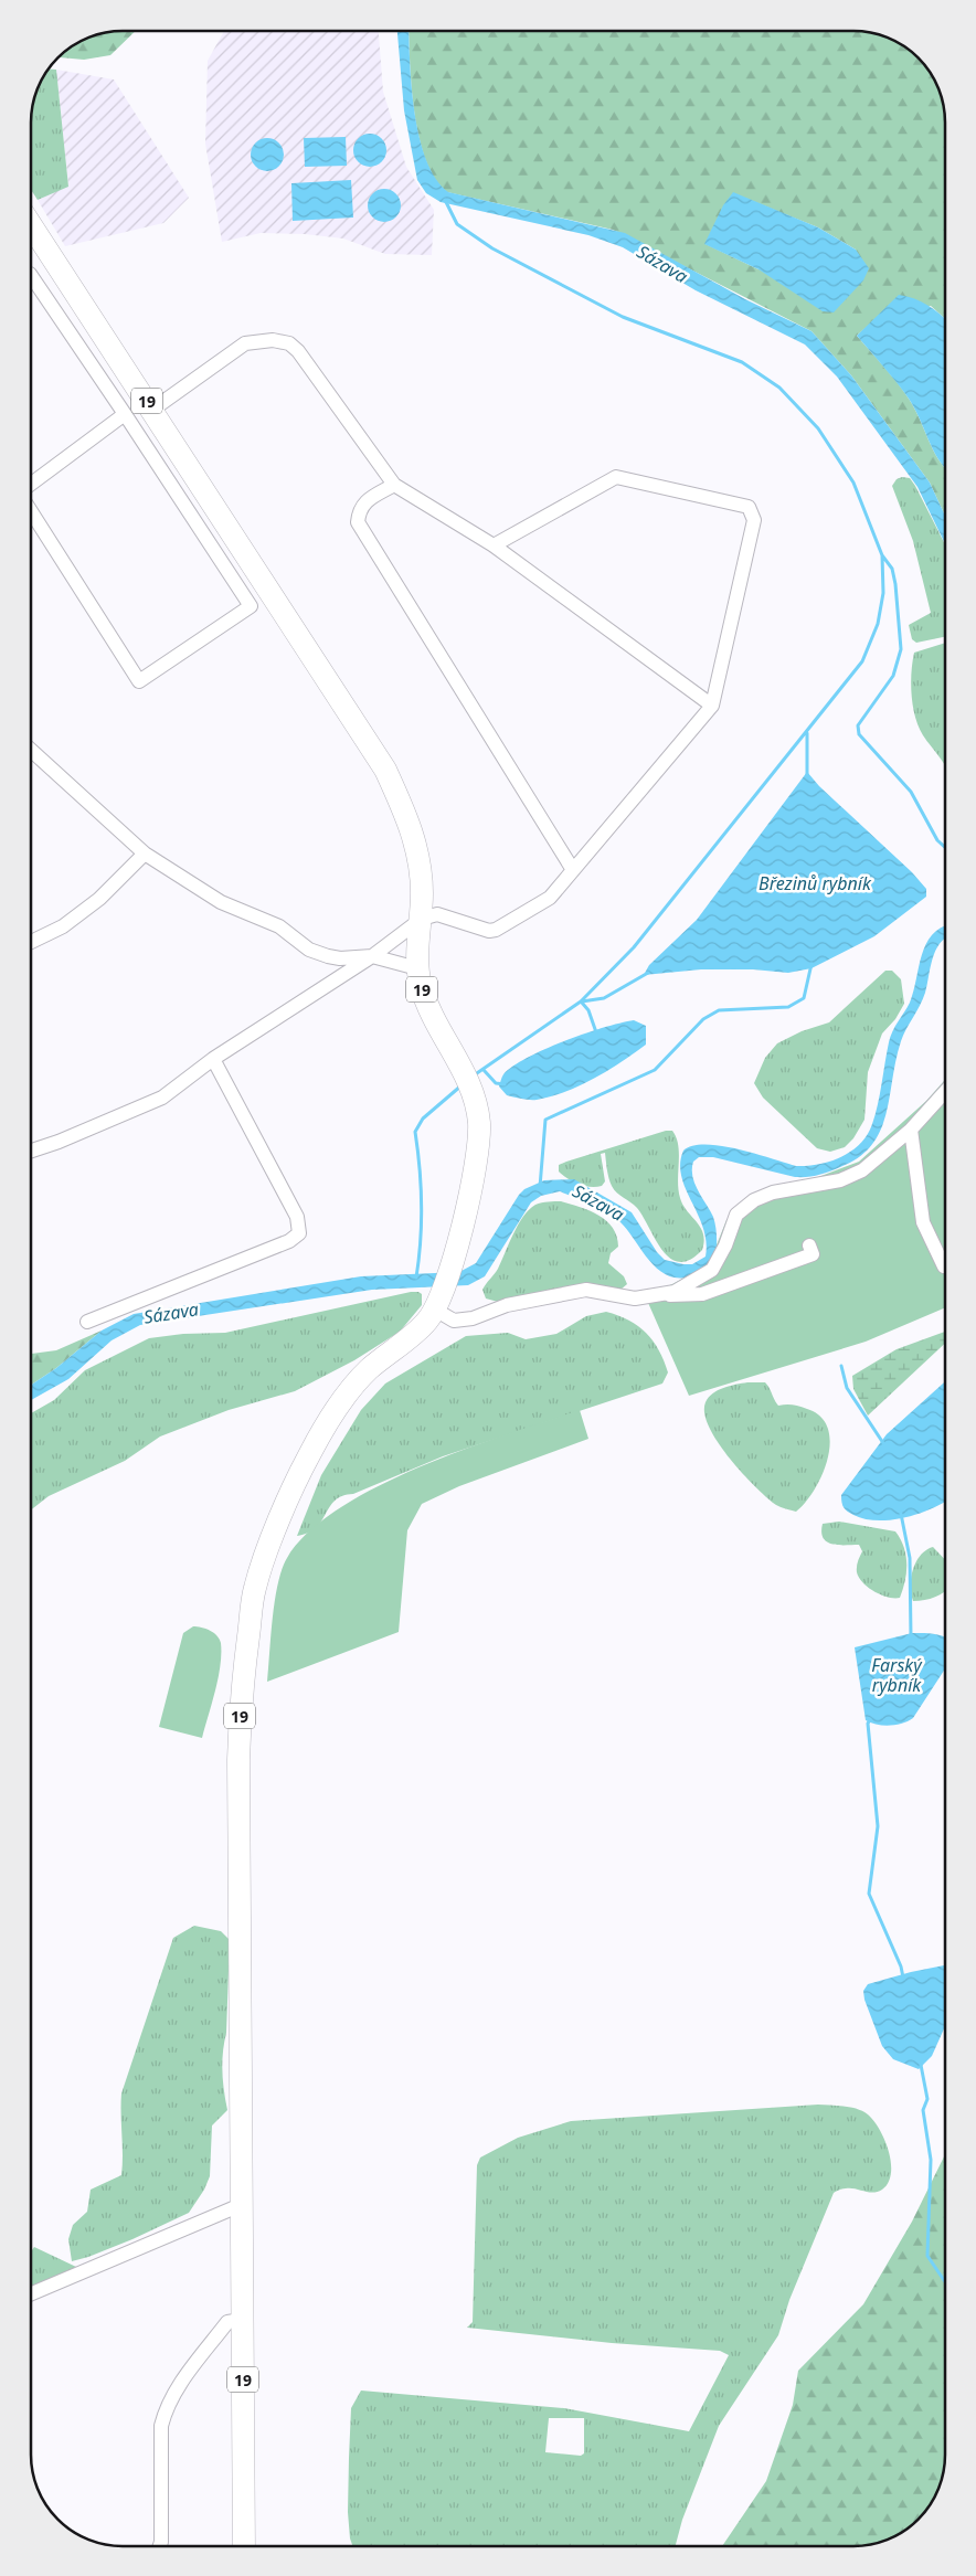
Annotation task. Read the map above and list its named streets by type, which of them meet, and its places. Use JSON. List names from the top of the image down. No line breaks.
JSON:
{"streets":{"main road":["19"]},"water":["Sázava","Březinů rybník","Farský rybník"]}
